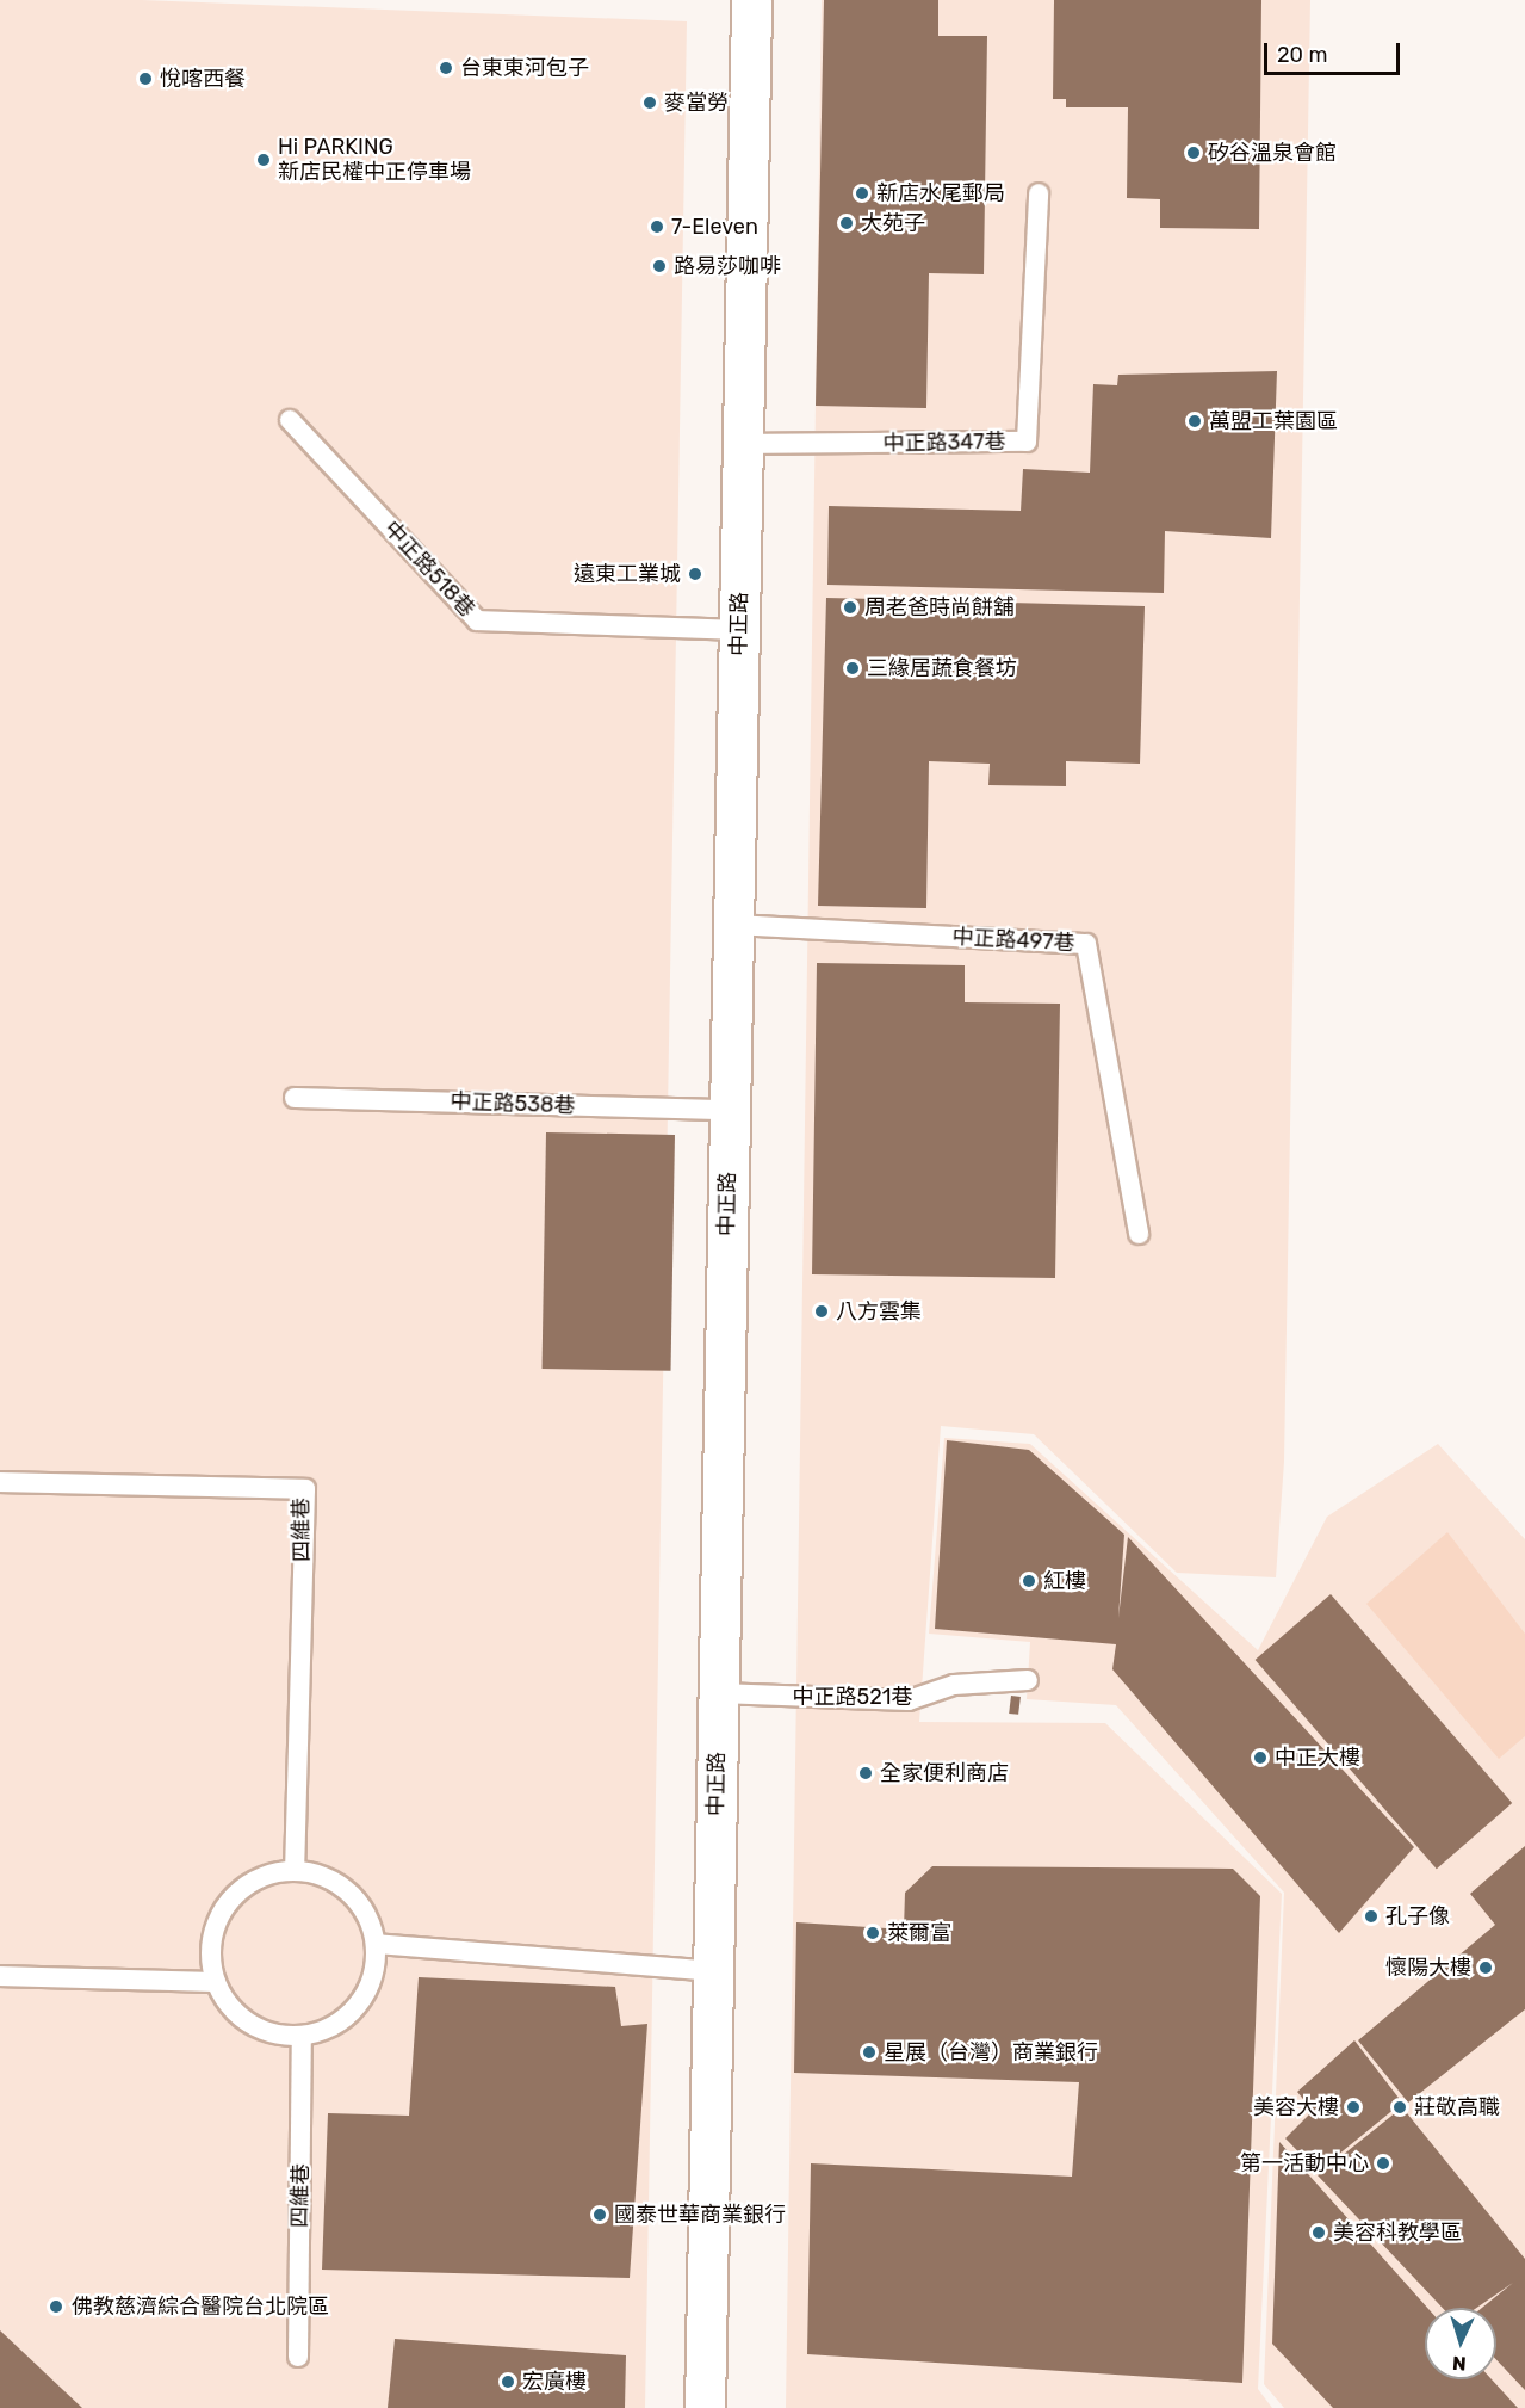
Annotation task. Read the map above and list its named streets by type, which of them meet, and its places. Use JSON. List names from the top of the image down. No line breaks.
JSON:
{"streets":{"street":["中正路"],"lane":["中正路347巷","中正路518巷","中正路497巷","中正路538巷","四維巷","中正路521巷"]},"crossings":[["中正路347巷","中正路"],["中正路518巷","中正路"],["中正路","中正路497巷"],["中正路","中正路538巷"],["中正路","中正路521巷"]],"places":["台東東河包子","悅喀西餐","麥當勞","矽谷溫泉會館","Hi PARKING 新店民權中正停車場","新店水尾郵局","大苑子","7-Eleven","路易莎咖啡","萬盟工葉園區","遠東工業城","周老爸時尚餅舖","三緣居蔬食餐坊","八方雲集","紅樓","中正大樓","全家便利商店","孔子像","萊爾富","懷陽大樓","星展（台灣）商業銀行","美容大樓","莊敬高職","第一活動中心","國泰世華商業銀行","美容科教學區","佛教慈濟綜合醫院台北院區","宏廣樓"],"scale_bar":"20 m","north":"bottom"}
